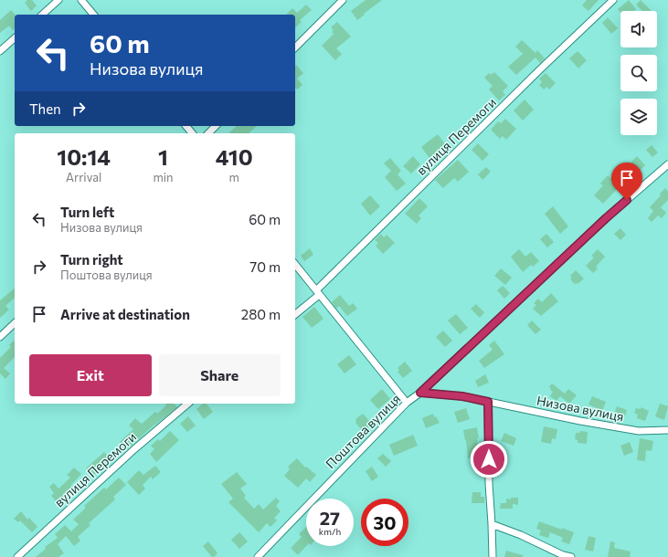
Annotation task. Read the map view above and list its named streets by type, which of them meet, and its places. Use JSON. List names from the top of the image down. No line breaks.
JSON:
{"streets":{"street":["вулиця Перемоги","Низова вулиця","Поштова вулиця"]},"crossings":[["Низова вулиця","Поштова вулиця"]],"page":{"turn":["60 m","Низова вулиця"],"then":"Then","eta":["10:14","Arrival","1","min","410","m"],"list":[{"name":"Turn left","note":"Низова вулиця","value":"60 m"},{"name":"Turn right","note":"Поштова вулиця","value":"70 m"},{"name":"Arrive at destination","value":"280 m"}],"buttons":["Exit","Share"],"speed":"27 km/h","limit":"30"}}
